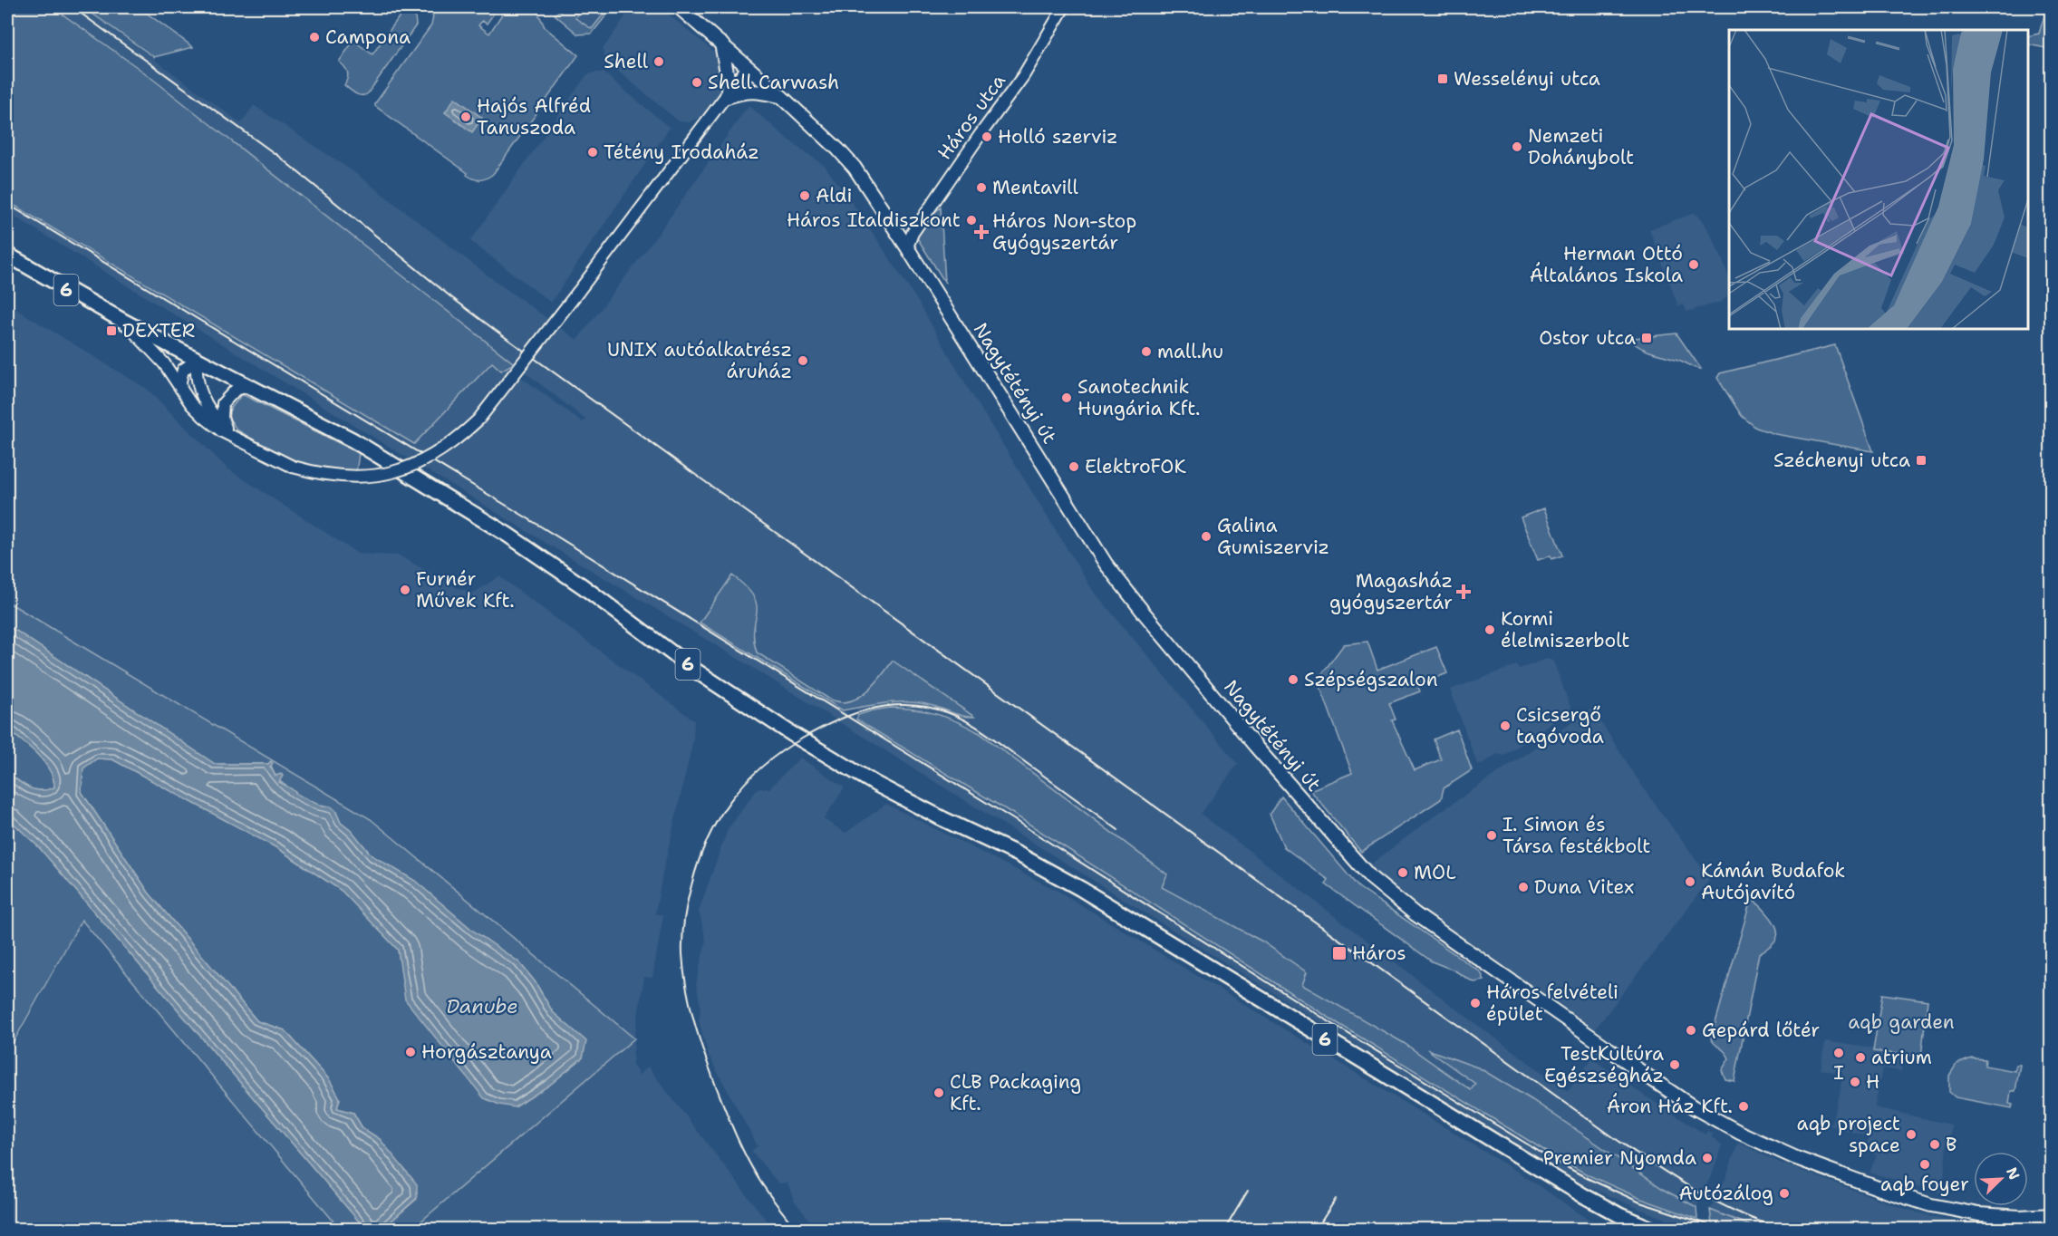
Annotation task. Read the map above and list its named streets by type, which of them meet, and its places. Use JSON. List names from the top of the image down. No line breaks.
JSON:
{"streets":{"main road":["6","Nagytétényi út"],"street":["Háros utca"]},"crossings":[["Háros utca","Nagytétényi út"]],"water":["Danube"],"parks":["aqb garden"],"places":{"other":["Campona","Shell","Shell Carwash","Hajós Alfréd Tanuszoda","Holló szerviz","Nemzeti Dohánybolt","Tétény Irodaház","Mentavill","Aldi","Háros Italdiszkont","Herman Ottó Általános Iskola","mall.hu","UNIX autóalkatrész áruház","Sanotechnik Hungária Kft.","ElektroFOK","Galina Gumiszerviz","Furnér Művek Kft.","Kormi élelmiszerbolt","Szépségszalon","Csicsergő tagóvoda","I. Simon és Társa festékbolt","MOL","Kámán Budafok Autójavító","Duna Vitex","Háros felvételi épület","Gepárd lőtér","Horgásztanya","I","atrium","TestKultúra Egészségház","H","CLB Packaging Kft.","Áron Ház Kft.","aqb project space","B","Premier Nyomda","aqb foyer","Autózálog"],"transit":["Wesselényi utca","DEXTER","Ostor utca","Széchenyi utca","Háros"],"health":["Háros Non-stop Gyógyszertár","Magasház gyógyszertár"]},"north":"top right"}
